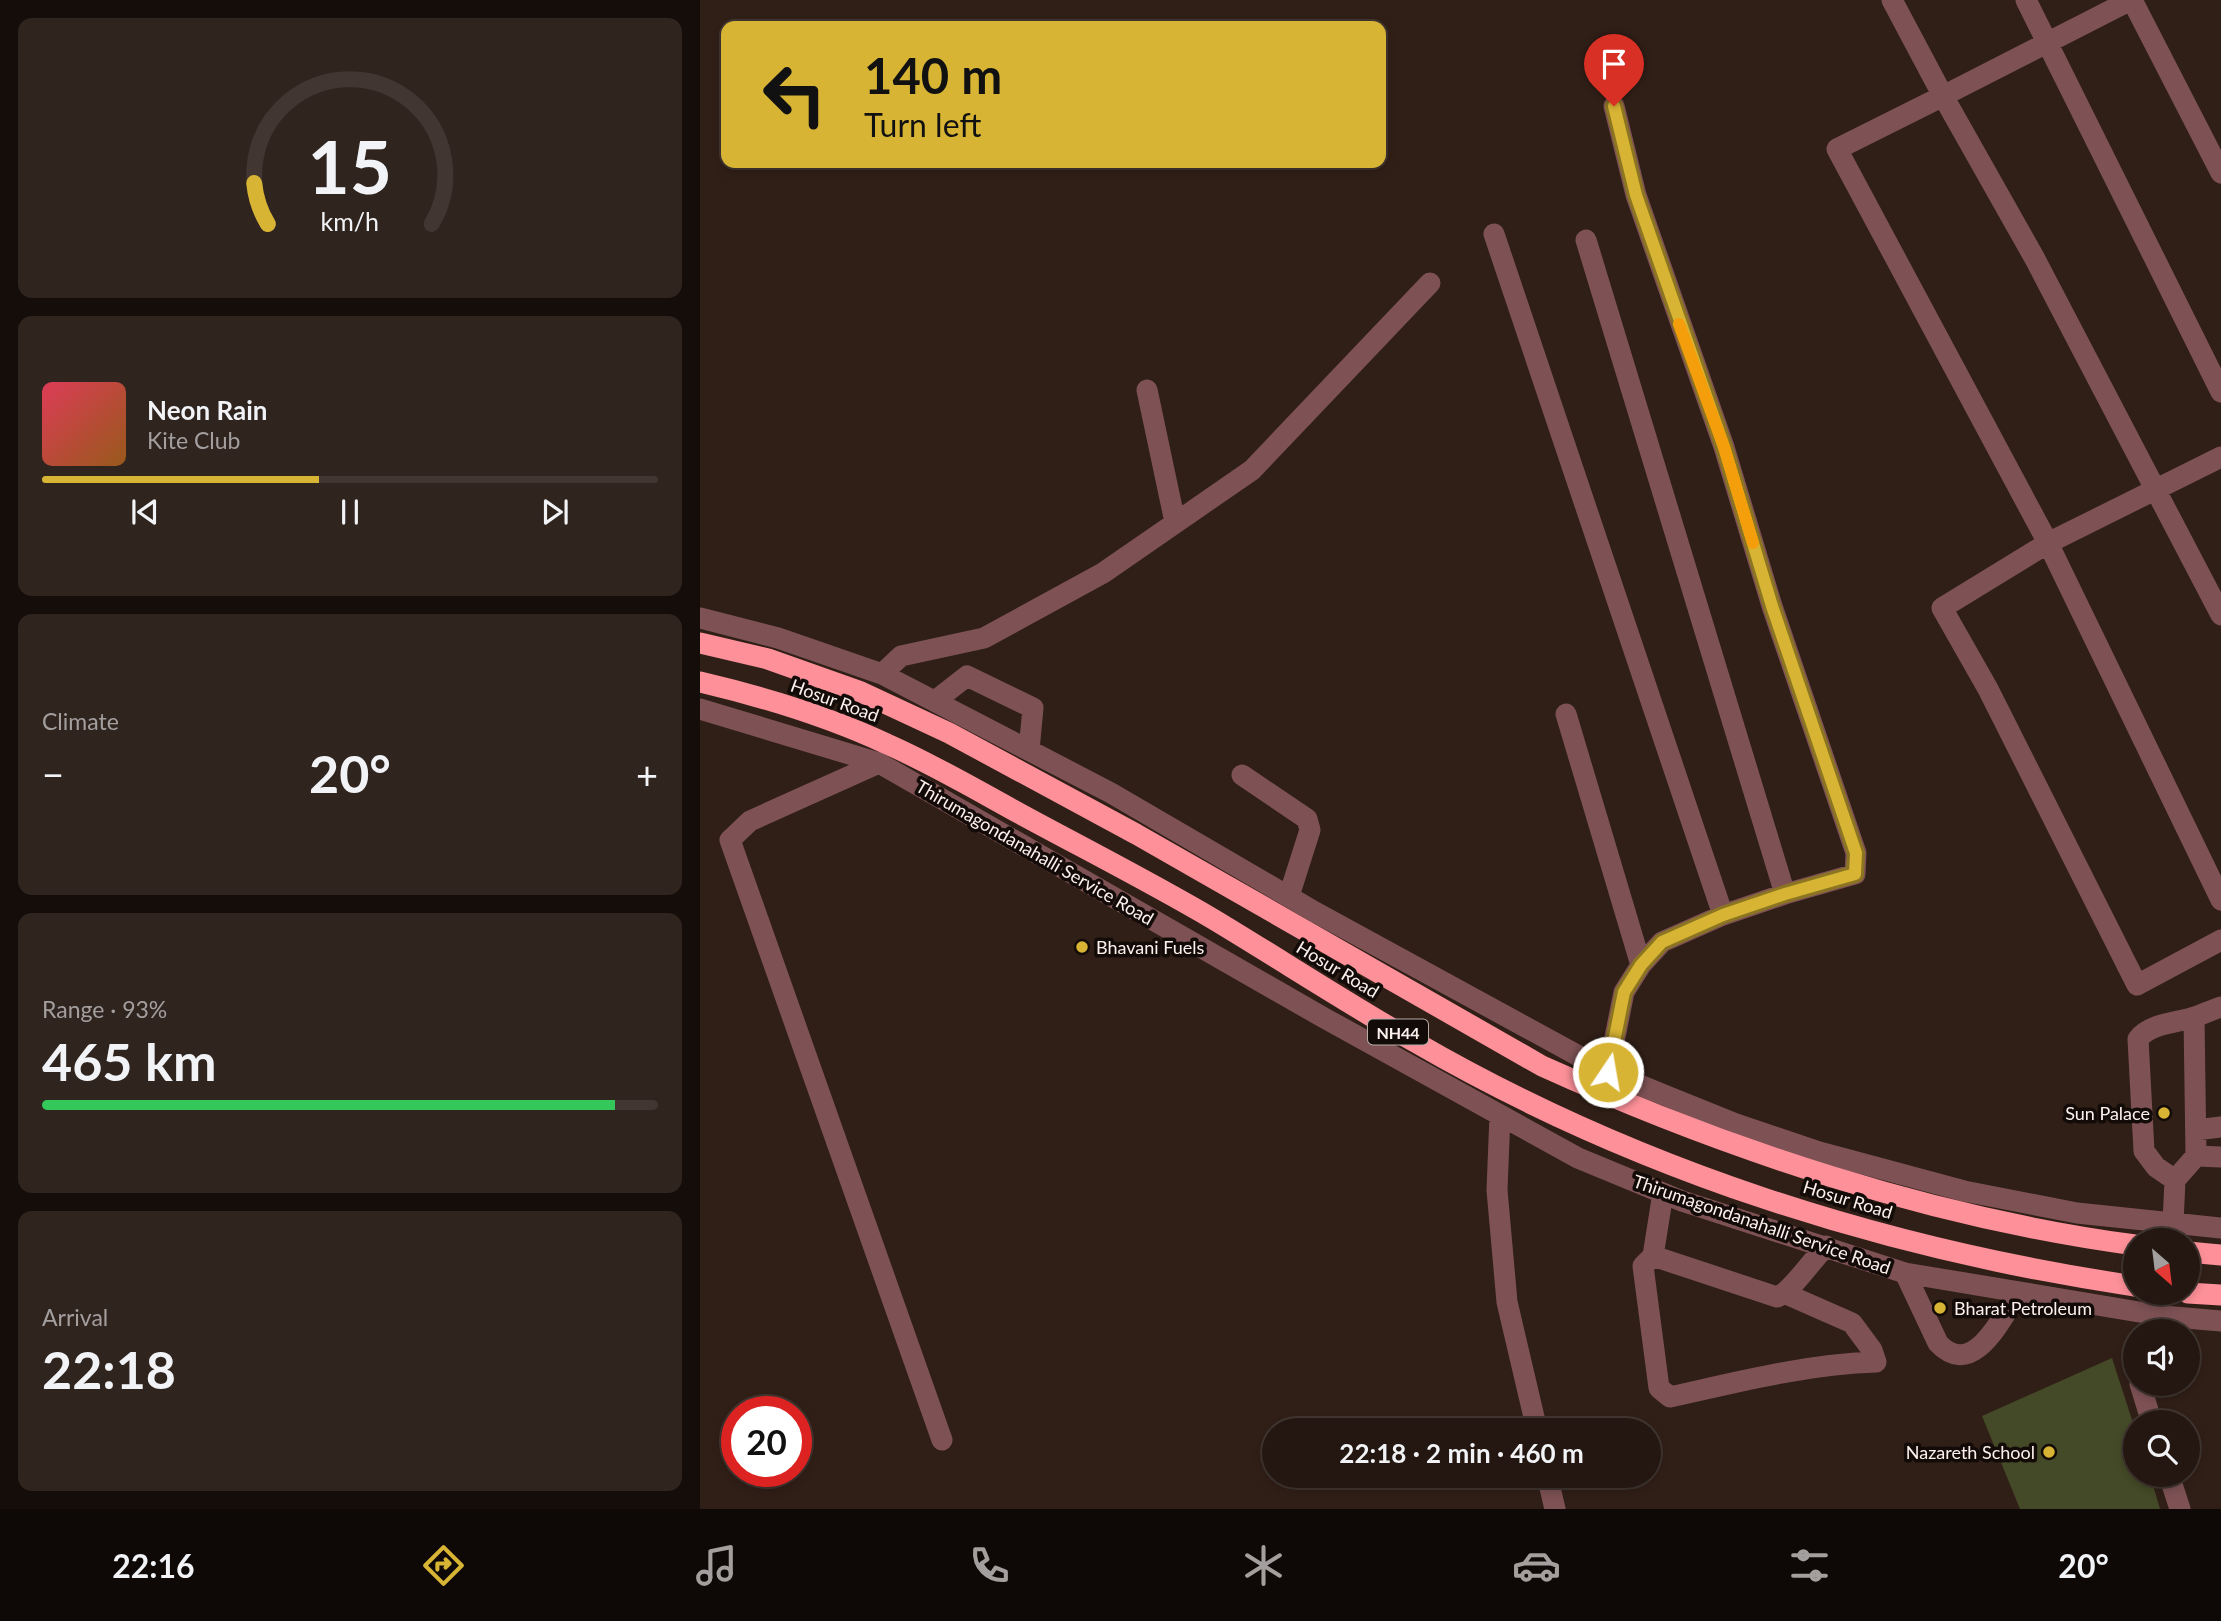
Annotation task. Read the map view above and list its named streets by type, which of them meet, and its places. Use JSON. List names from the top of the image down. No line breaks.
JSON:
{"streets":{"highway":["Hosur Road","NH44"],"street":["Thirumagondanahalli Service Road"]},"places":["Bhavani Fuels","Sun Palace","Bharat Petroleum","Nazareth School"],"north":"bottom right","page":{"turn":["140 m","Turn left"],"song":["Neon Rain","Kite Club"],"tile":["Climate",["Range · 93%","465 km"],["Arrival","22:18"]],"heat":["−","20°","+"],"limit":"20","trip":"22:18 · 2 min · 460 m","tabs":["22:16","20°"],"gauge":["15","km/h"]}}
